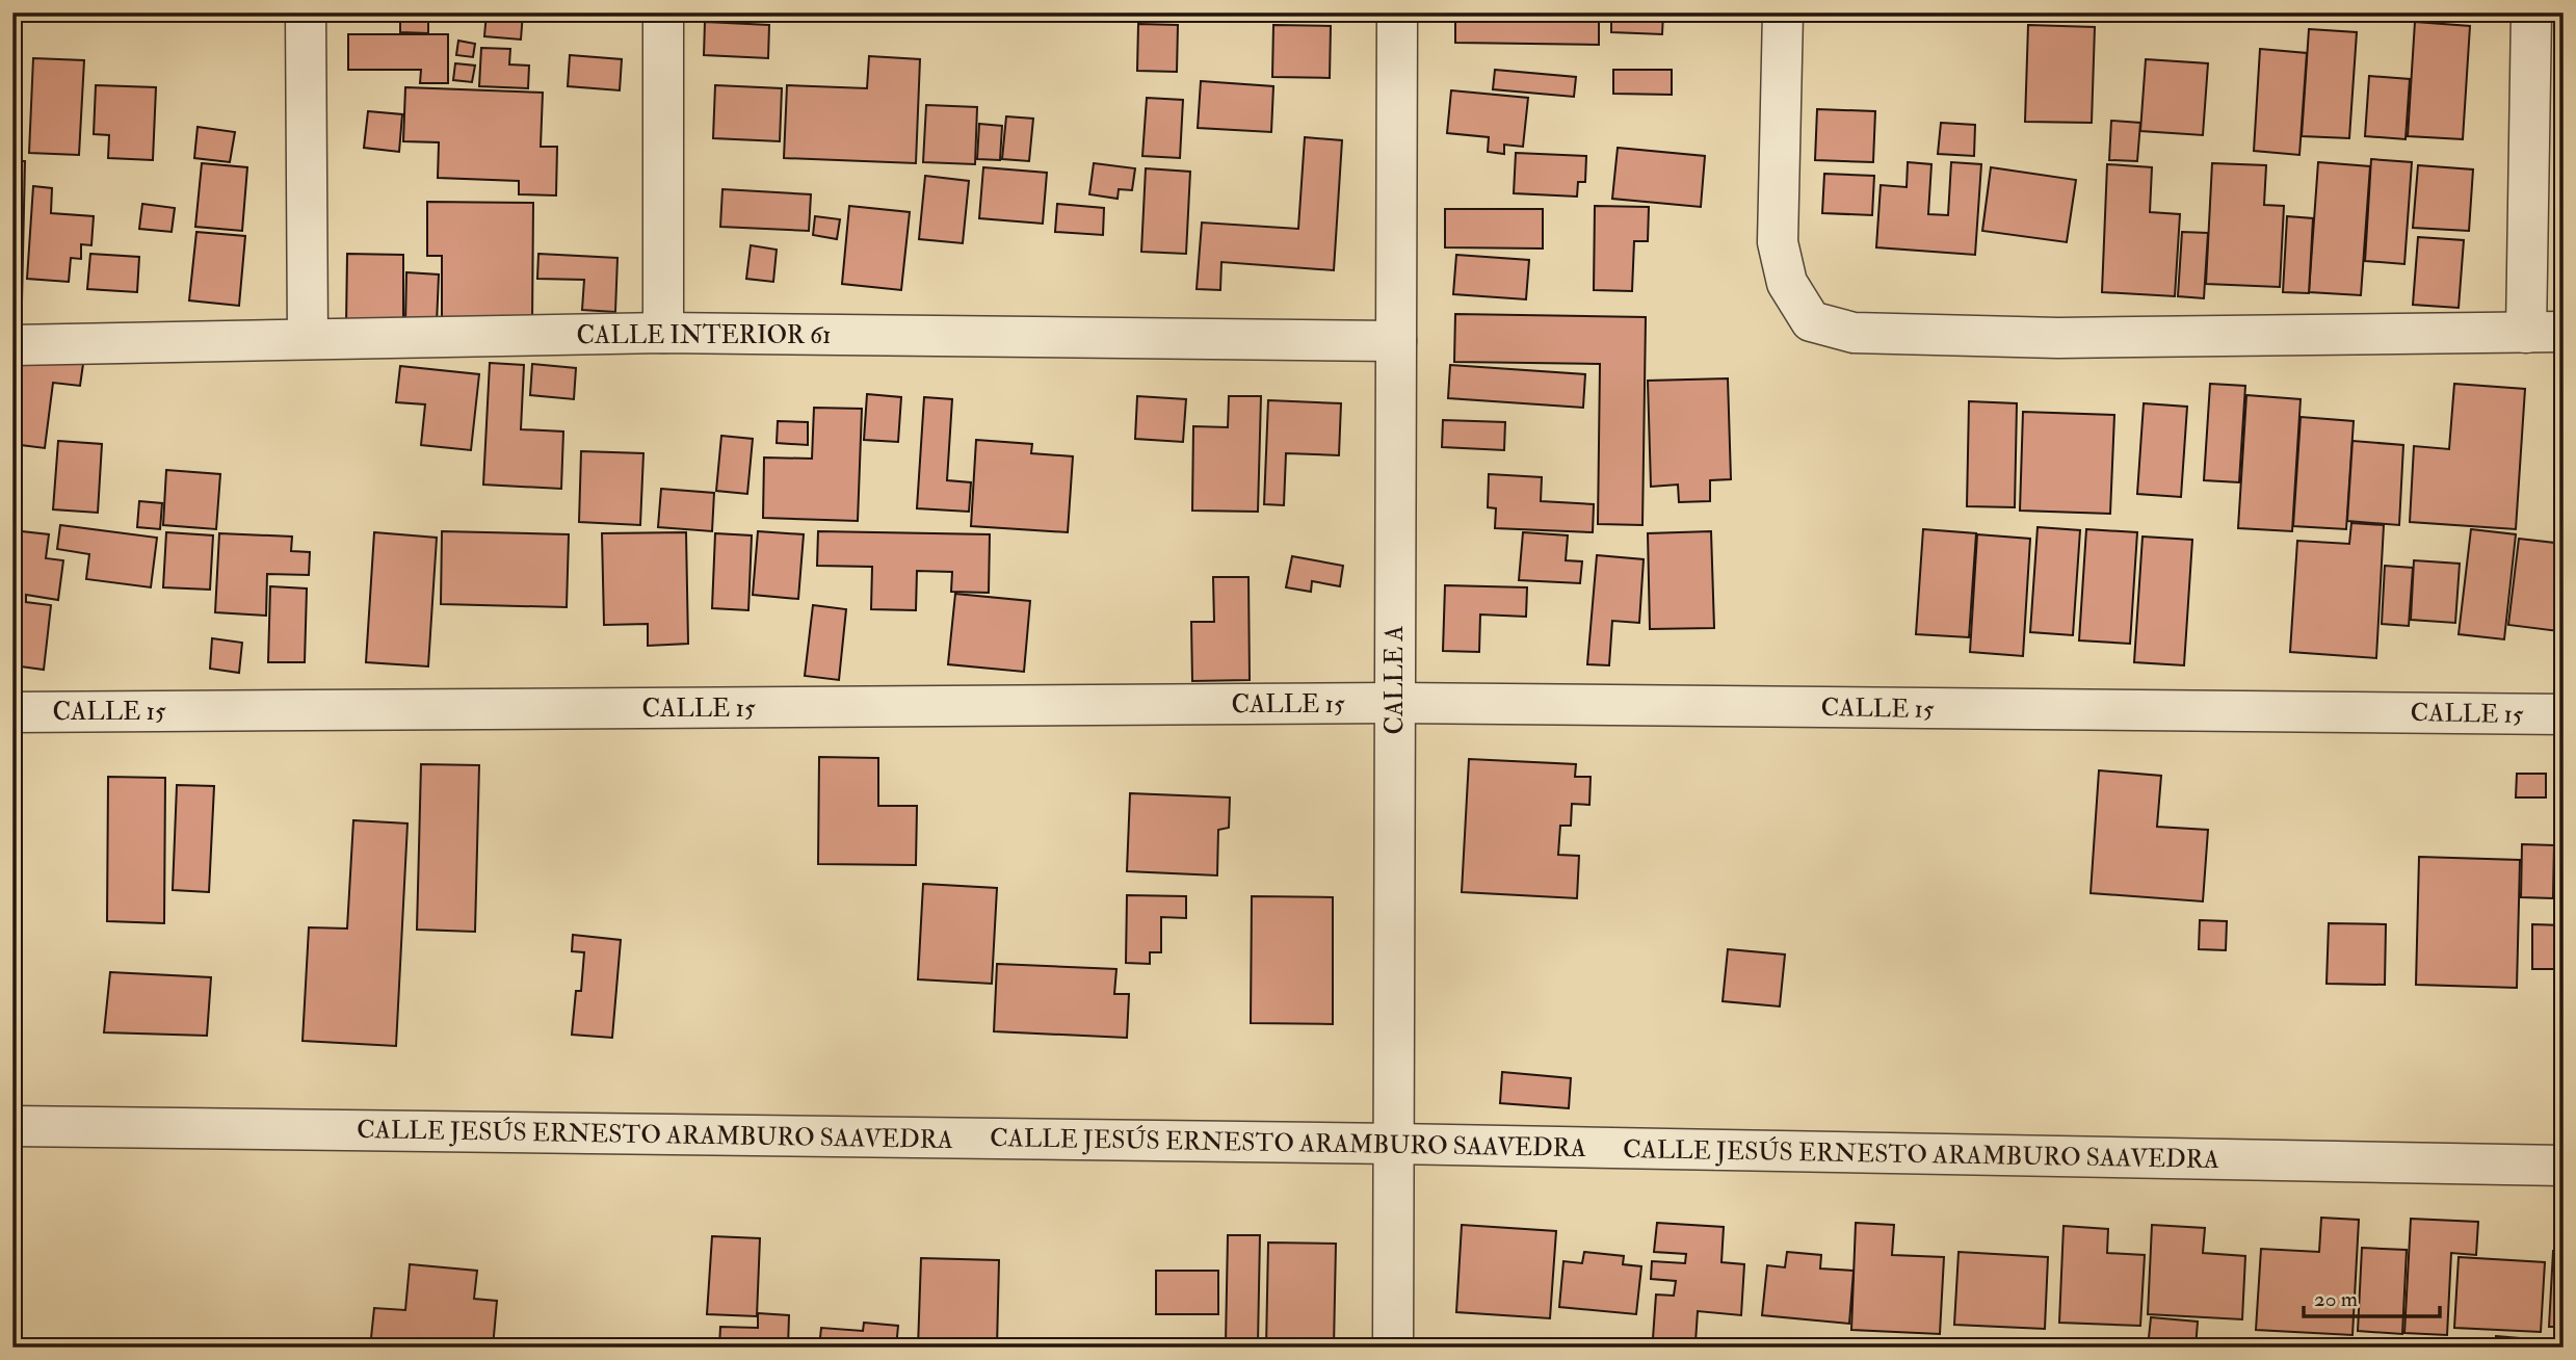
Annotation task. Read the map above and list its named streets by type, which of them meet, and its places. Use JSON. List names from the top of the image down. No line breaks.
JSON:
{"streets":{"street":["CALLE INTERIOR 61","CALLE A","CALLE 15","CALLE JESÚS ERNESTO ARAMBURO SAAVEDRA"]},"crossings":[["CALLE INTERIOR 61","CALLE A"],["CALLE A","CALLE 15"],["CALLE A","CALLE JESÚS ERNESTO ARAMBURO SAAVEDRA"]],"scale_bar":"20 m"}
